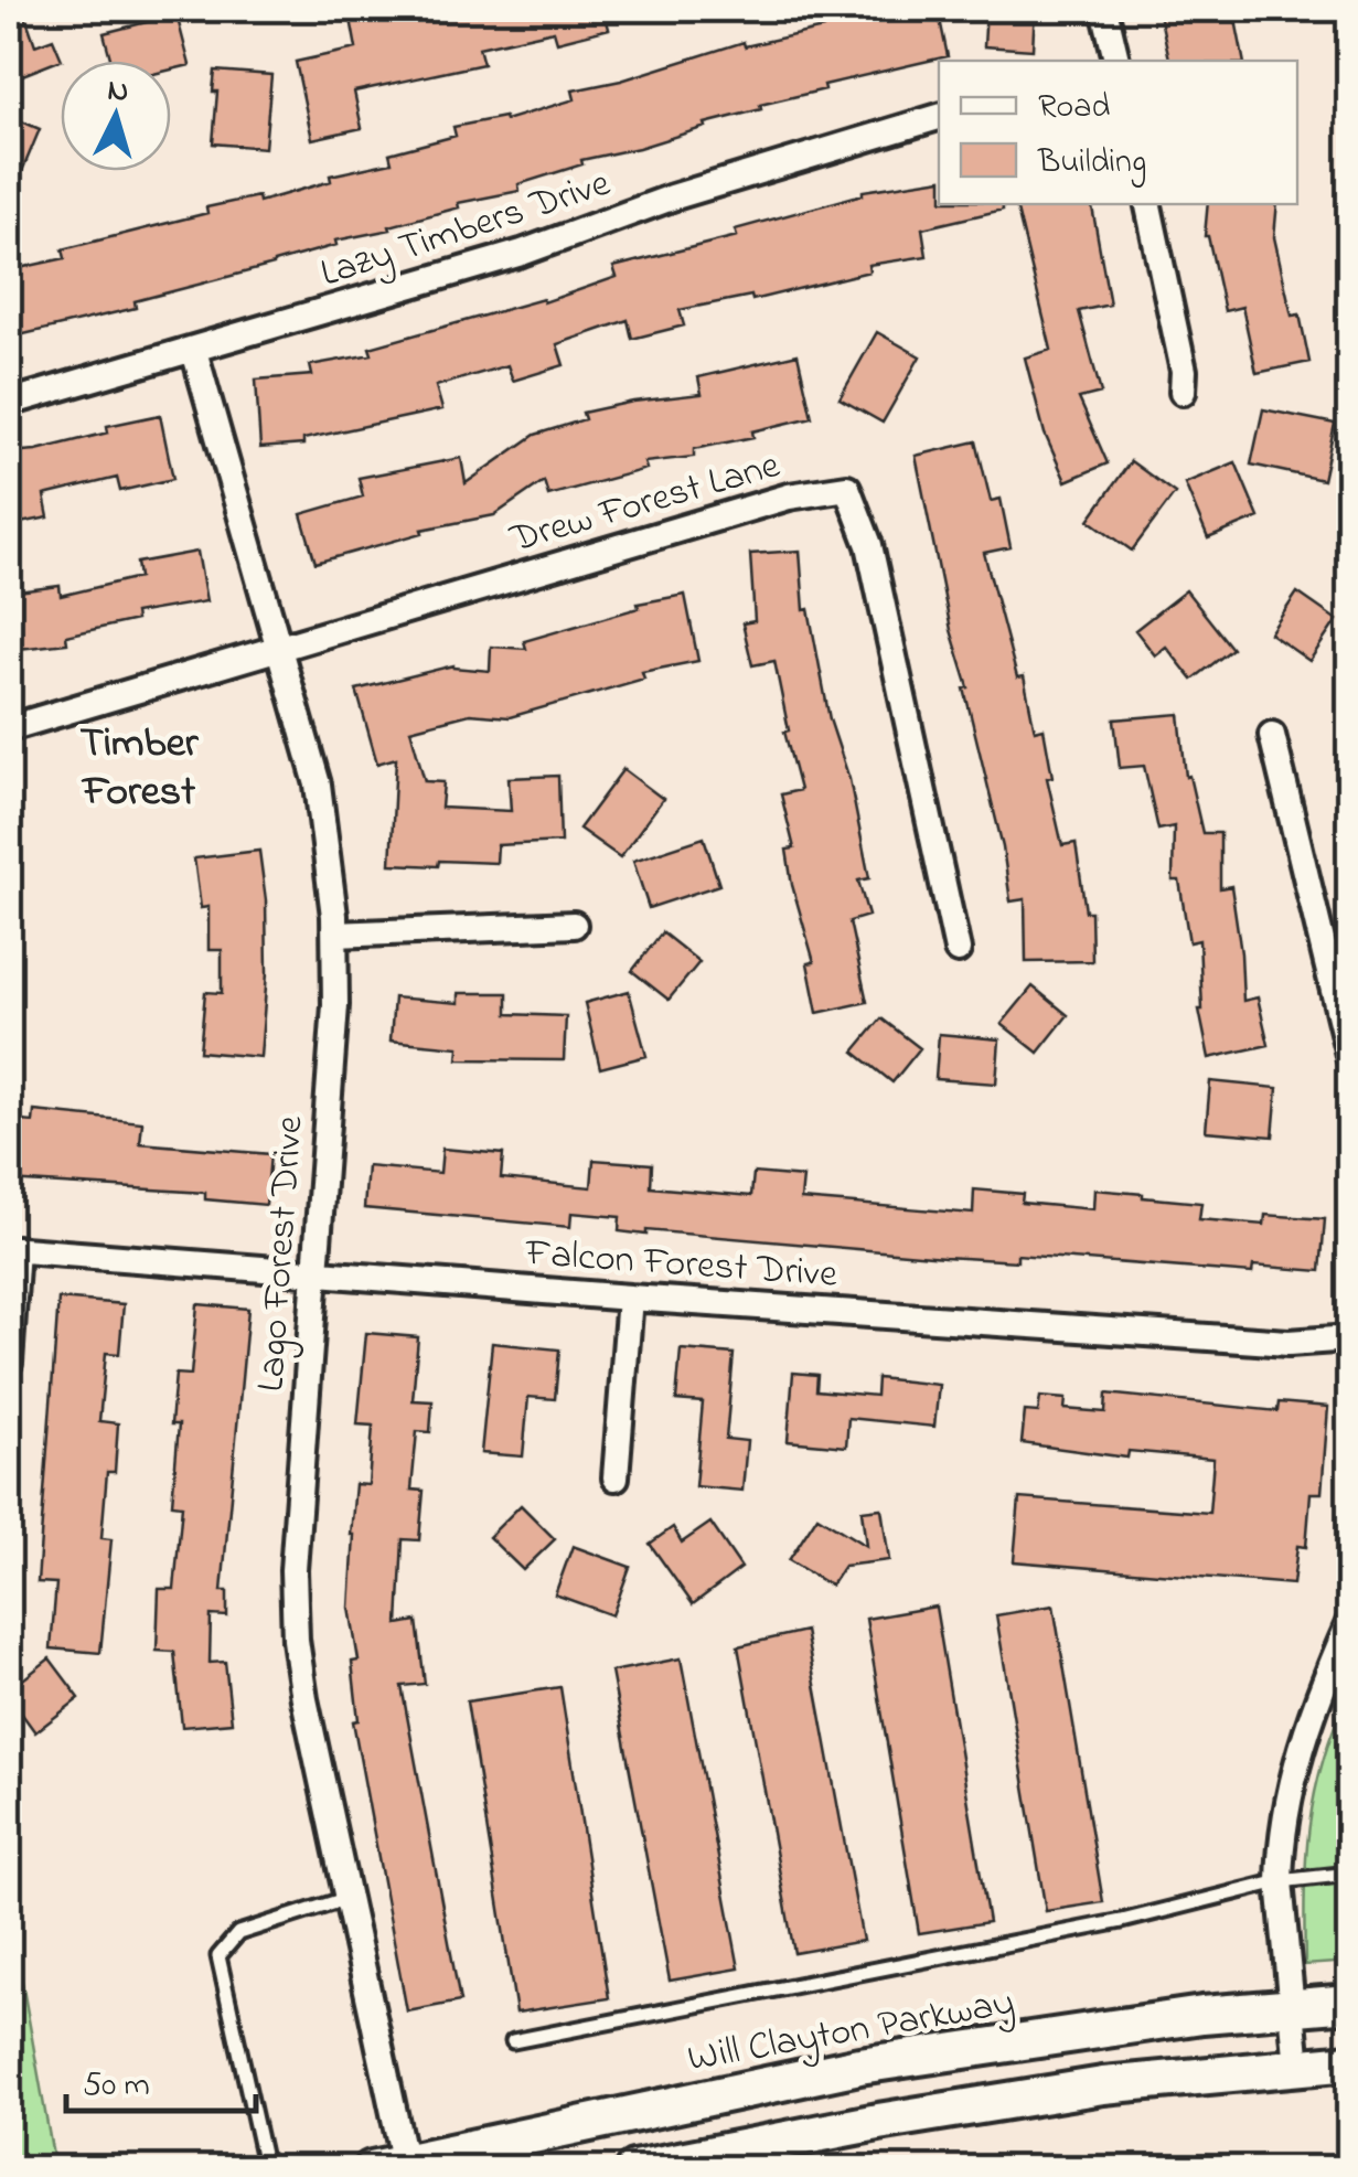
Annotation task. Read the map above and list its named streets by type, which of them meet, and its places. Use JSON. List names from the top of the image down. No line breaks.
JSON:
{"streets":{"main road":["Will Clayton Parkway"],"street":["Lazy Timbers Drive","Drew Forest Lane","Lago Forest Drive","Falcon Forest Drive"]},"crossings":[["Lazy Timbers Drive","Lago Forest Drive"],["Drew Forest Lane","Lago Forest Drive"],["Lago Forest Drive","Falcon Forest Drive"],["Lago Forest Drive","Will Clayton Parkway"]],"districts":["Timber Forest"],"legend":["Road","Building"],"scale_bar":"50 m","north":"top"}
